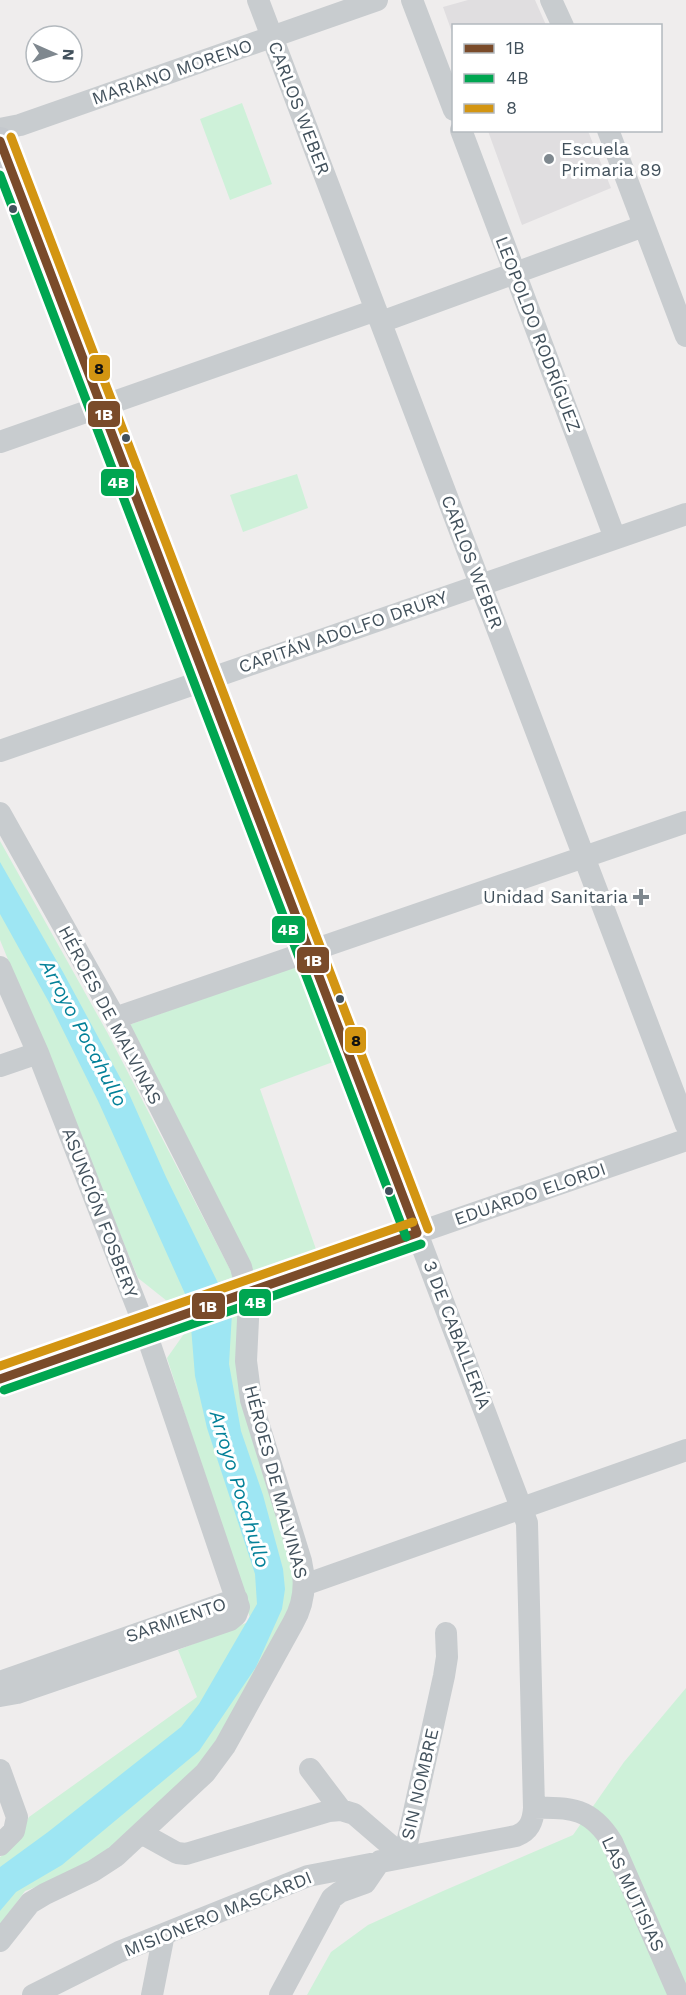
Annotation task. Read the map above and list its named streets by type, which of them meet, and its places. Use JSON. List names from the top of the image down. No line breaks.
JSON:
{"streets":{"main road":["EDUARDO ELORDI","3 DE CABALLERÍA"],"street":["MARIANO MORENO","CARLOS WEBER","LEOPOLDO RODRÍGUEZ","CAPITÁN ADOLFO DRURY","HÉROES DE MALVINAS","ASUNCIÓN FOSBERY","SARMIENTO","SIN NOMBRE","LAS MUTISIAS","MISIONERO MASCARDI"]},"crossings":[["MARIANO MORENO","CARLOS WEBER"],["CARLOS WEBER","CAPITÁN ADOLFO DRURY"],["LEOPOLDO RODRÍGUEZ","CAPITÁN ADOLFO DRURY"],["CAPITÁN ADOLFO DRURY","3 DE CABALLERÍA"],["HÉROES DE MALVINAS","EDUARDO ELORDI"],["EDUARDO ELORDI","ASUNCIÓN FOSBERY"],["EDUARDO ELORDI","3 DE CABALLERÍA"],["ASUNCIÓN FOSBERY","SARMIENTO"],["3 DE CABALLERÍA","LAS MUTISIAS"],["3 DE CABALLERÍA","MISIONERO MASCARDI"],["SIN NOMBRE","MISIONERO MASCARDI"],["LAS MUTISIAS","MISIONERO MASCARDI"]],"water":["Arroyo Pocahullo"],"places":{"other":["Escuela Primaria 89"],"health":["Unidad Sanitaria"]},"lines":["transit line 8","transit line 1B","transit line 4B"],"legend":["1B","4B","8"],"north":"right"}
